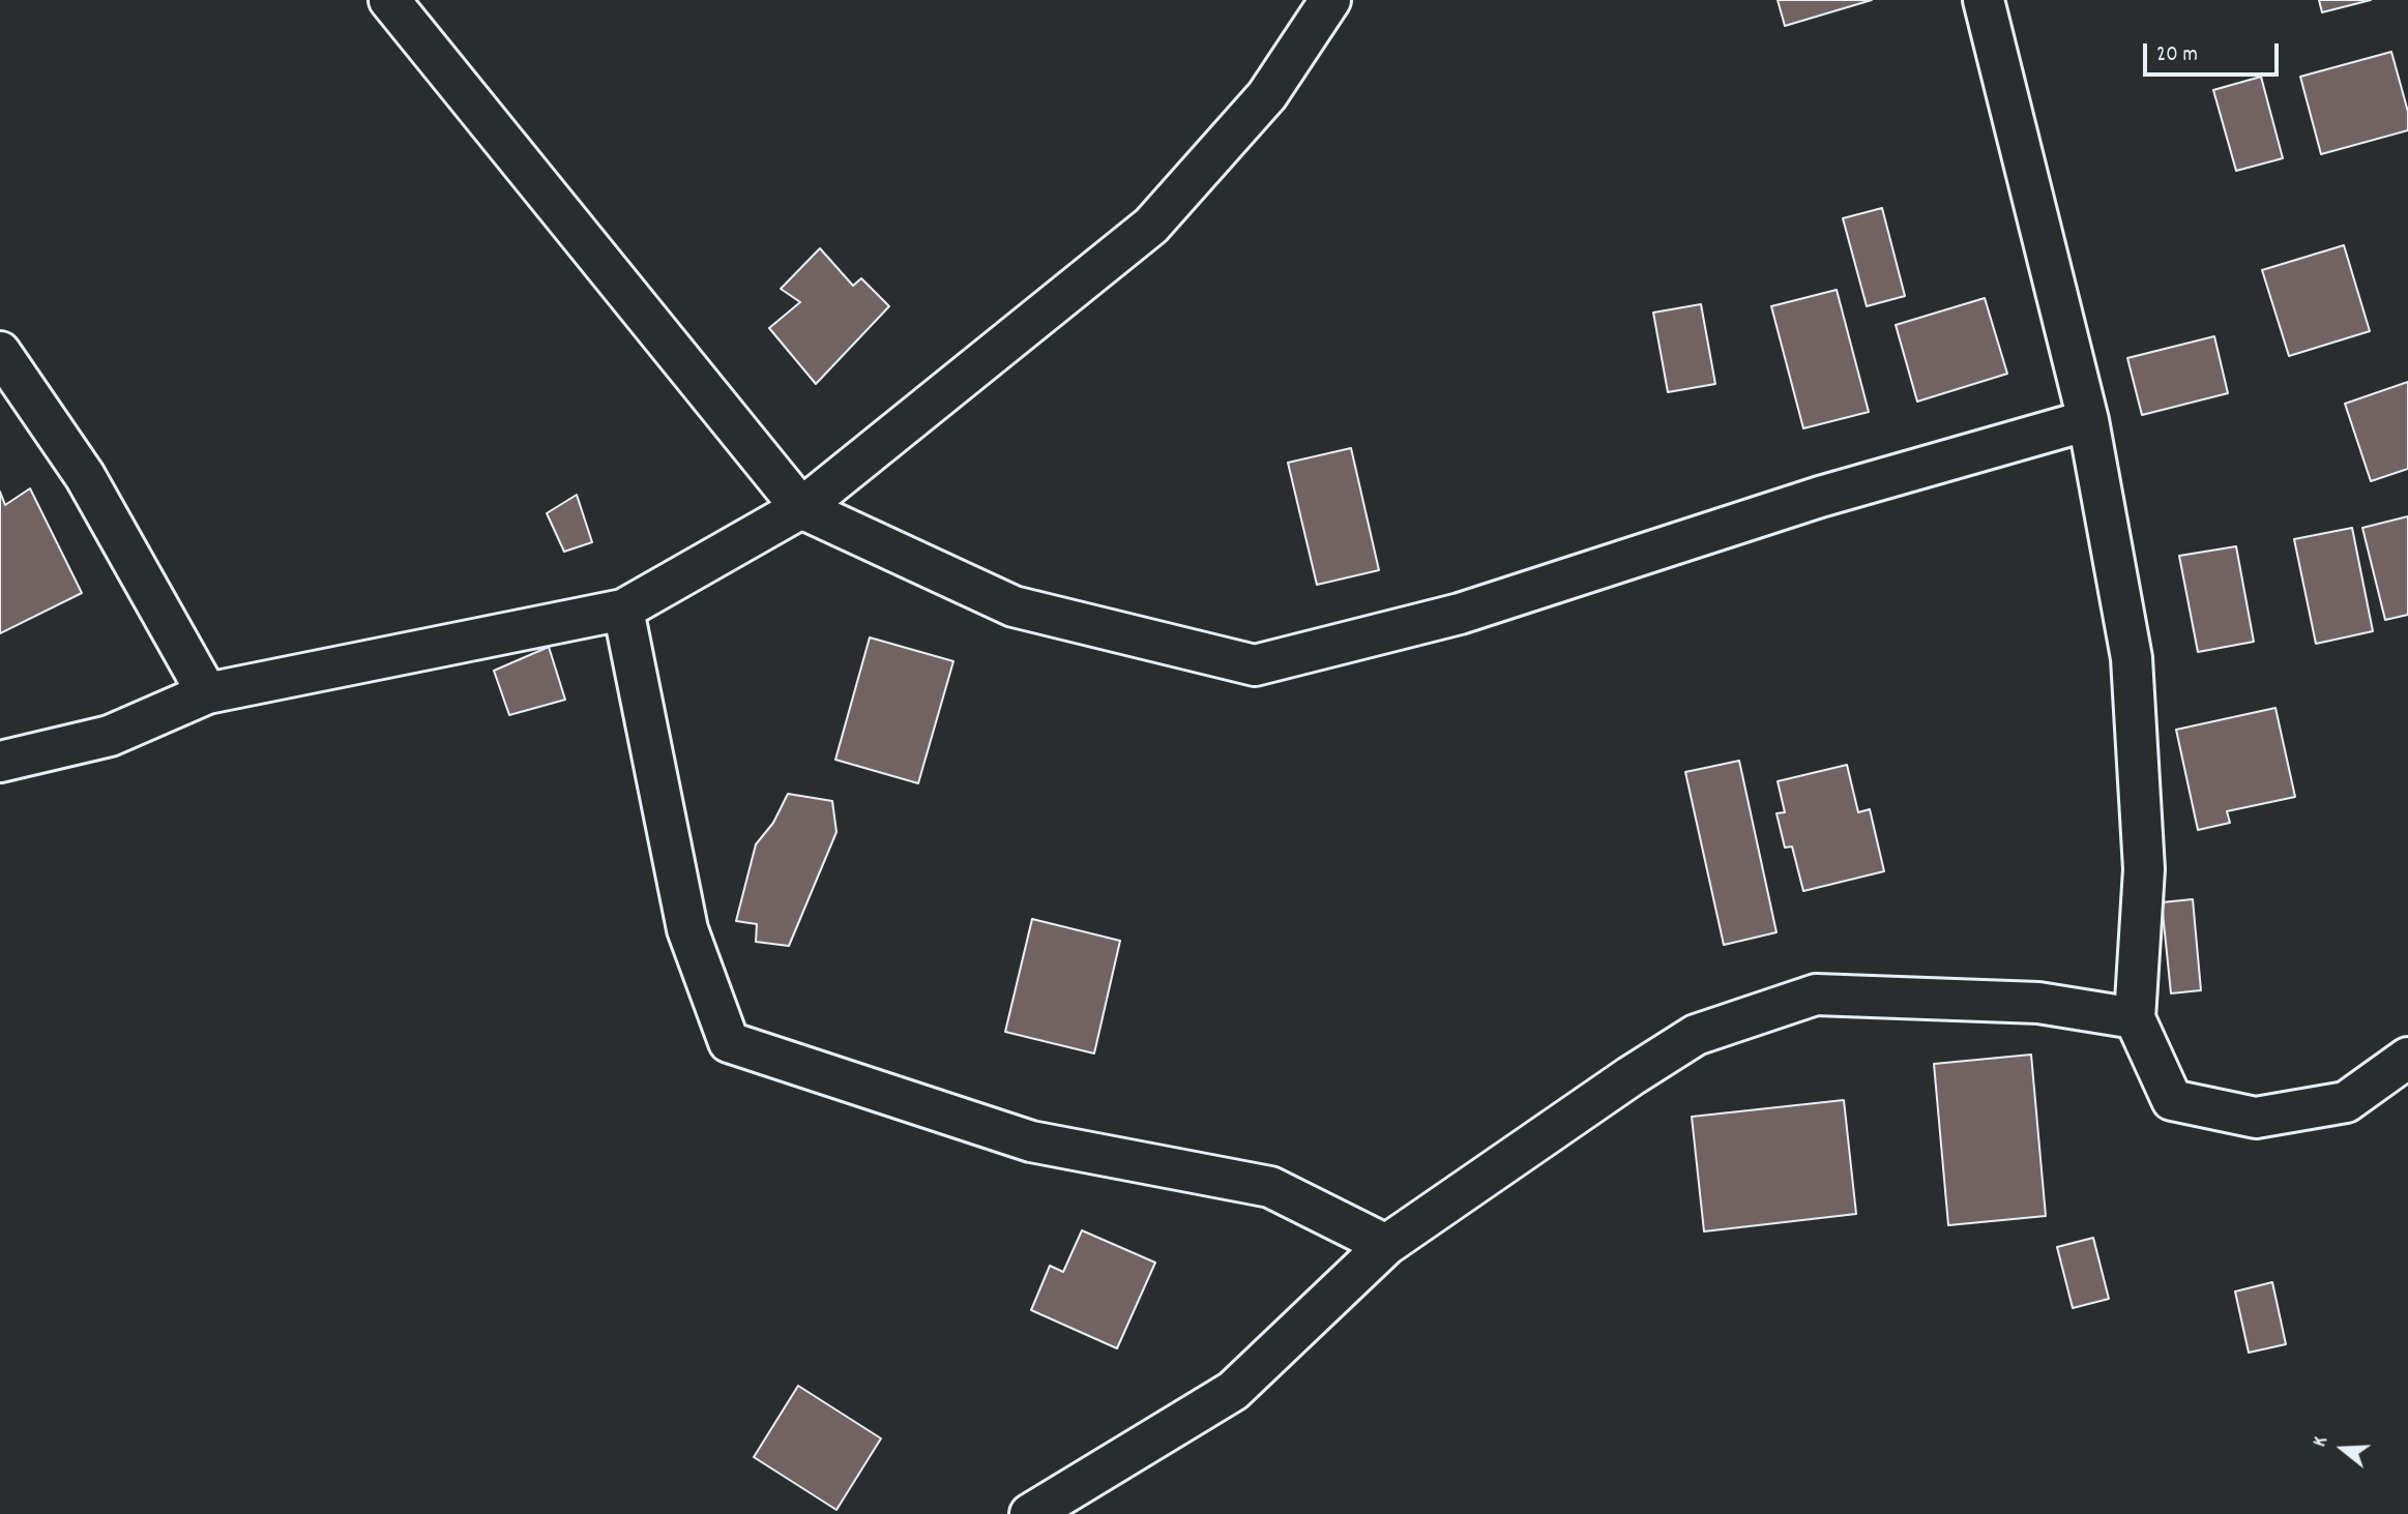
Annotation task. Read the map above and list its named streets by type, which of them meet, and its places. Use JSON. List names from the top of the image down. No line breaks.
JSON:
{"scale_bar":"20 m","north":"left"}
